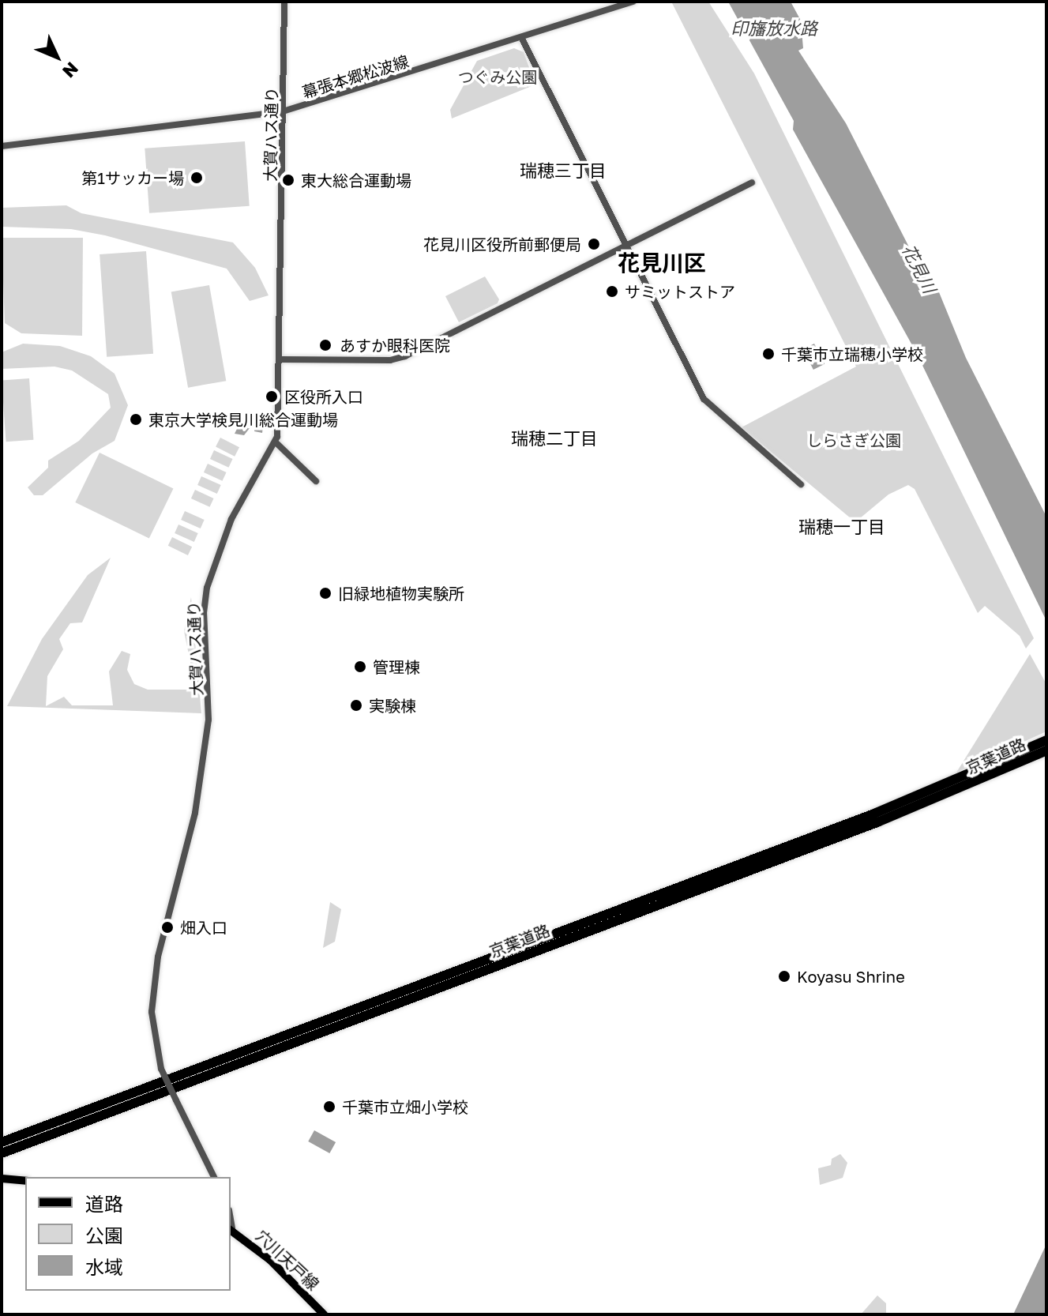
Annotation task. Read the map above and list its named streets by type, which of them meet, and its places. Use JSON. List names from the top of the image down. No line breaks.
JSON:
{"streets":{"highway":["京葉道路"],"main road":["穴川天戸線"],"street":["幕張本郷松波線","大賀ハス通り"]},"crossings":[["幕張本郷松波線","大賀ハス通り"]],"districts":["瑞穂三丁目","花見川区","瑞穂二丁目","瑞穂一丁目"],"water":["印旛放水路","花見川"],"parks":["つぐみ公園","しらさぎ公園"],"places":["第1サッカー場","東大総合運動場","花見川区役所前郵便局","サミットストア","あすか眼科医院","千葉市立瑞穂小学校","区役所入口","東京大学検見川総合運動場","旧緑地植物実験所","管理棟","実験棟","畑入口","Koyasu Shrine","千葉市立畑小学校"],"legend":["道路","公園","水域"],"north":"bottom right"}
